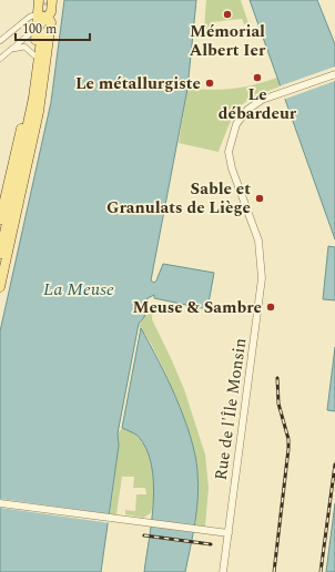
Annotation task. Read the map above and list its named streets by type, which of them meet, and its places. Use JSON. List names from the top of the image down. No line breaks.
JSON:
{"streets":{"street":["Rue de l'Île Monsin"]},"water":["La Meuse"],"places":["Mémorial Albert Ier","Le débardeur","Le métallurgiste","Sable et Granulats de Liège","Meuse & Sambre"],"scale_bar":"100 m"}
